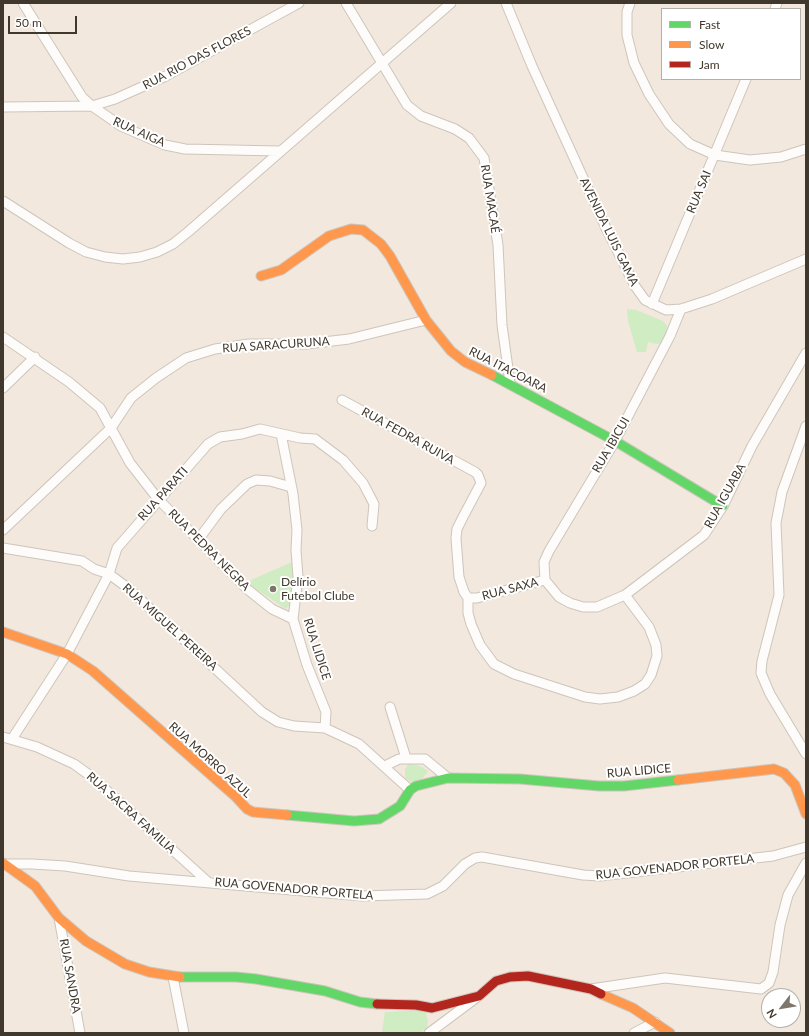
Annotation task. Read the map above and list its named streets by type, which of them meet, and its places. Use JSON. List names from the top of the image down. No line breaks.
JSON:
{"streets":{"street":["RUA RIO DAS FLORES","RUA AIGA","RUA SAI","RUA MACAÉ","AVENIDA LUIS GAMA","RUA SARACURUNA","RUA ITACOARA","RUA FEDRA RUIVA","RUA IBICUI","RUA PARATI","RUA IGUABA","RUA PEDRA NEGRA","RUA SAXA","RUA MIGUEL PEREIRA","RUA LIDICE","RUA MORRO AZUL","RUA SACRA FAMILIA","RUA GOVENADOR PORTELA","RUA SANDRA"]},"crossings":[["RUA RIO DAS FLORES","RUA AIGA"],["RUA SAI","AVENIDA LUIS GAMA"],["RUA MACAÉ","RUA ITACOARA"],["AVENIDA LUIS GAMA","RUA IBICUI"],["RUA SARACURUNA","RUA ITACOARA"],["RUA SARACURUNA","RUA PEDRA NEGRA"],["RUA ITACOARA","RUA IBICUI"],["RUA ITACOARA","RUA IGUABA"],["RUA FEDRA RUIVA","RUA SAXA"],["RUA IBICUI","RUA IGUABA"],["RUA IBICUI","RUA SAXA"],["RUA PARATI","RUA PEDRA NEGRA"],["RUA PARATI","RUA MIGUEL PEREIRA"],["RUA PARATI","RUA LIDICE"],["RUA PARATI","RUA MORRO AZUL"],["RUA PARATI","RUA SACRA FAMILIA"],["RUA IGUABA","RUA SAXA"],["RUA PEDRA NEGRA","RUA LIDICE"],["RUA MIGUEL PEREIRA","RUA LIDICE"],["RUA LIDICE","RUA MORRO AZUL"],["RUA SACRA FAMILIA","RUA GOVENADOR PORTELA"]],"places":["Delírio Futebol Clube"],"legend":["Fast","Slow","Jam"],"scale_bar":"50 m","north":"bottom left"}
